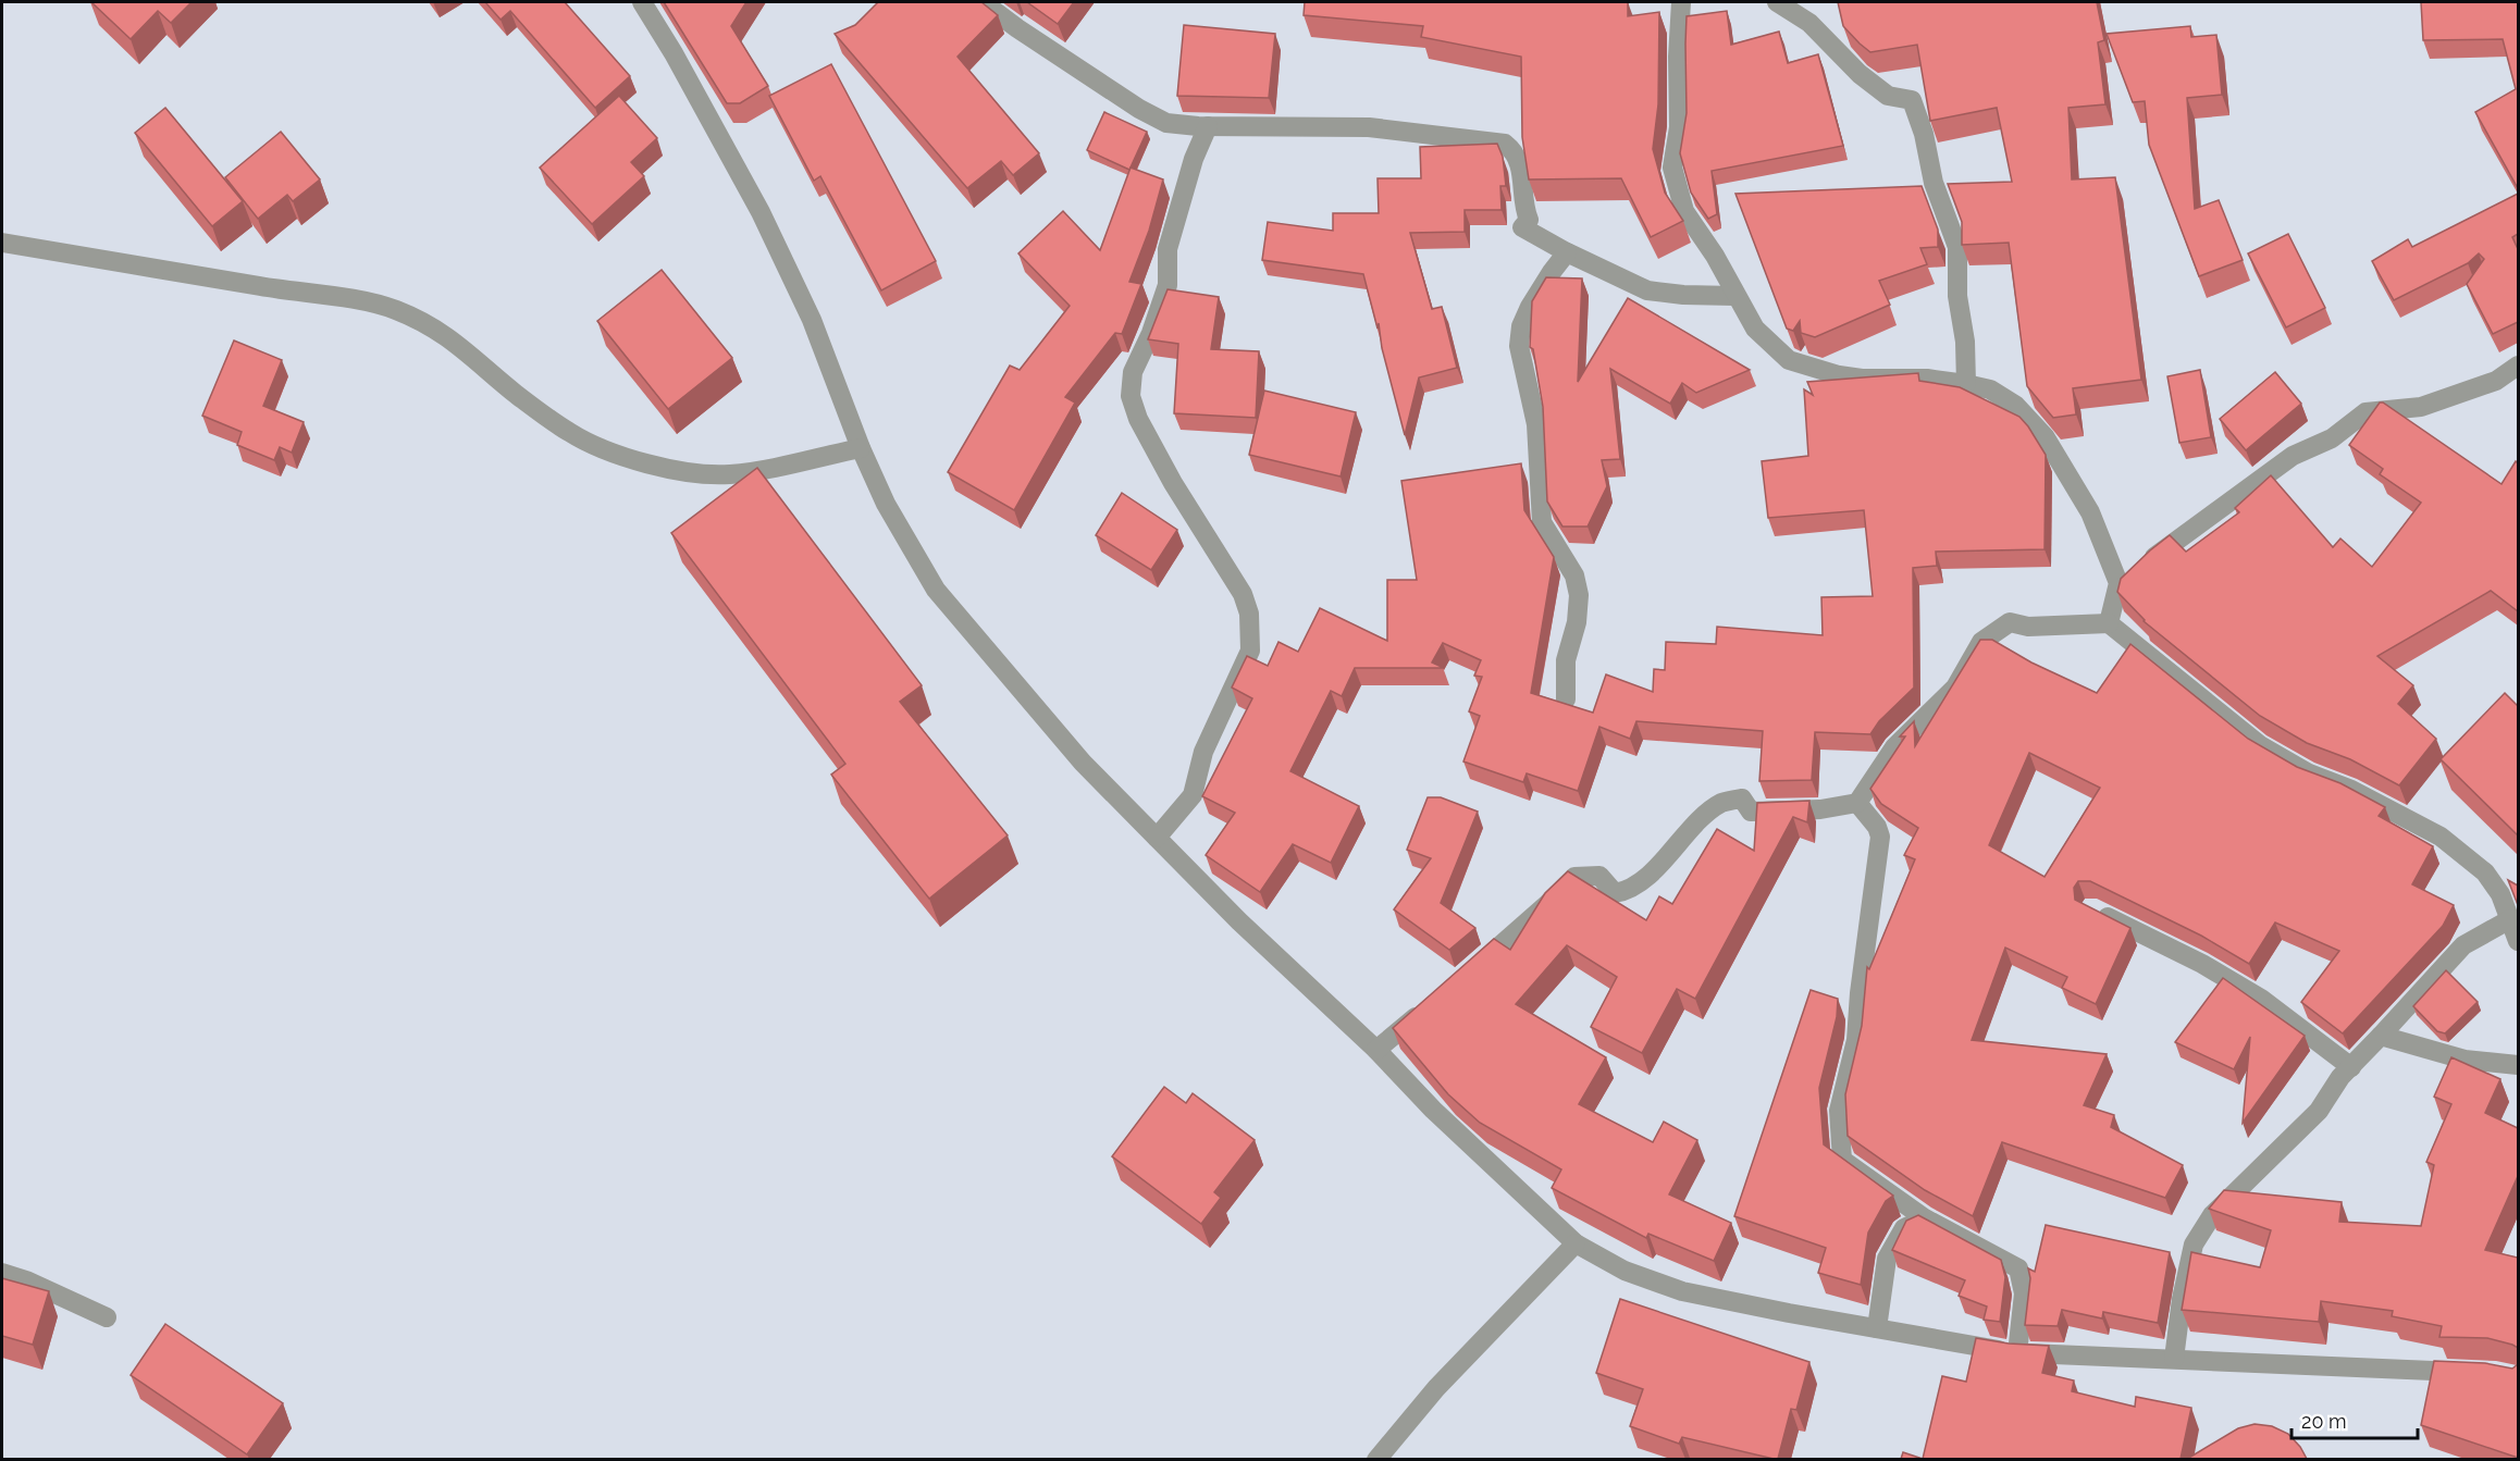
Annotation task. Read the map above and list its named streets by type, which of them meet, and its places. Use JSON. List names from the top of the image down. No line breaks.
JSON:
{"scale_bar":"20 m"}
